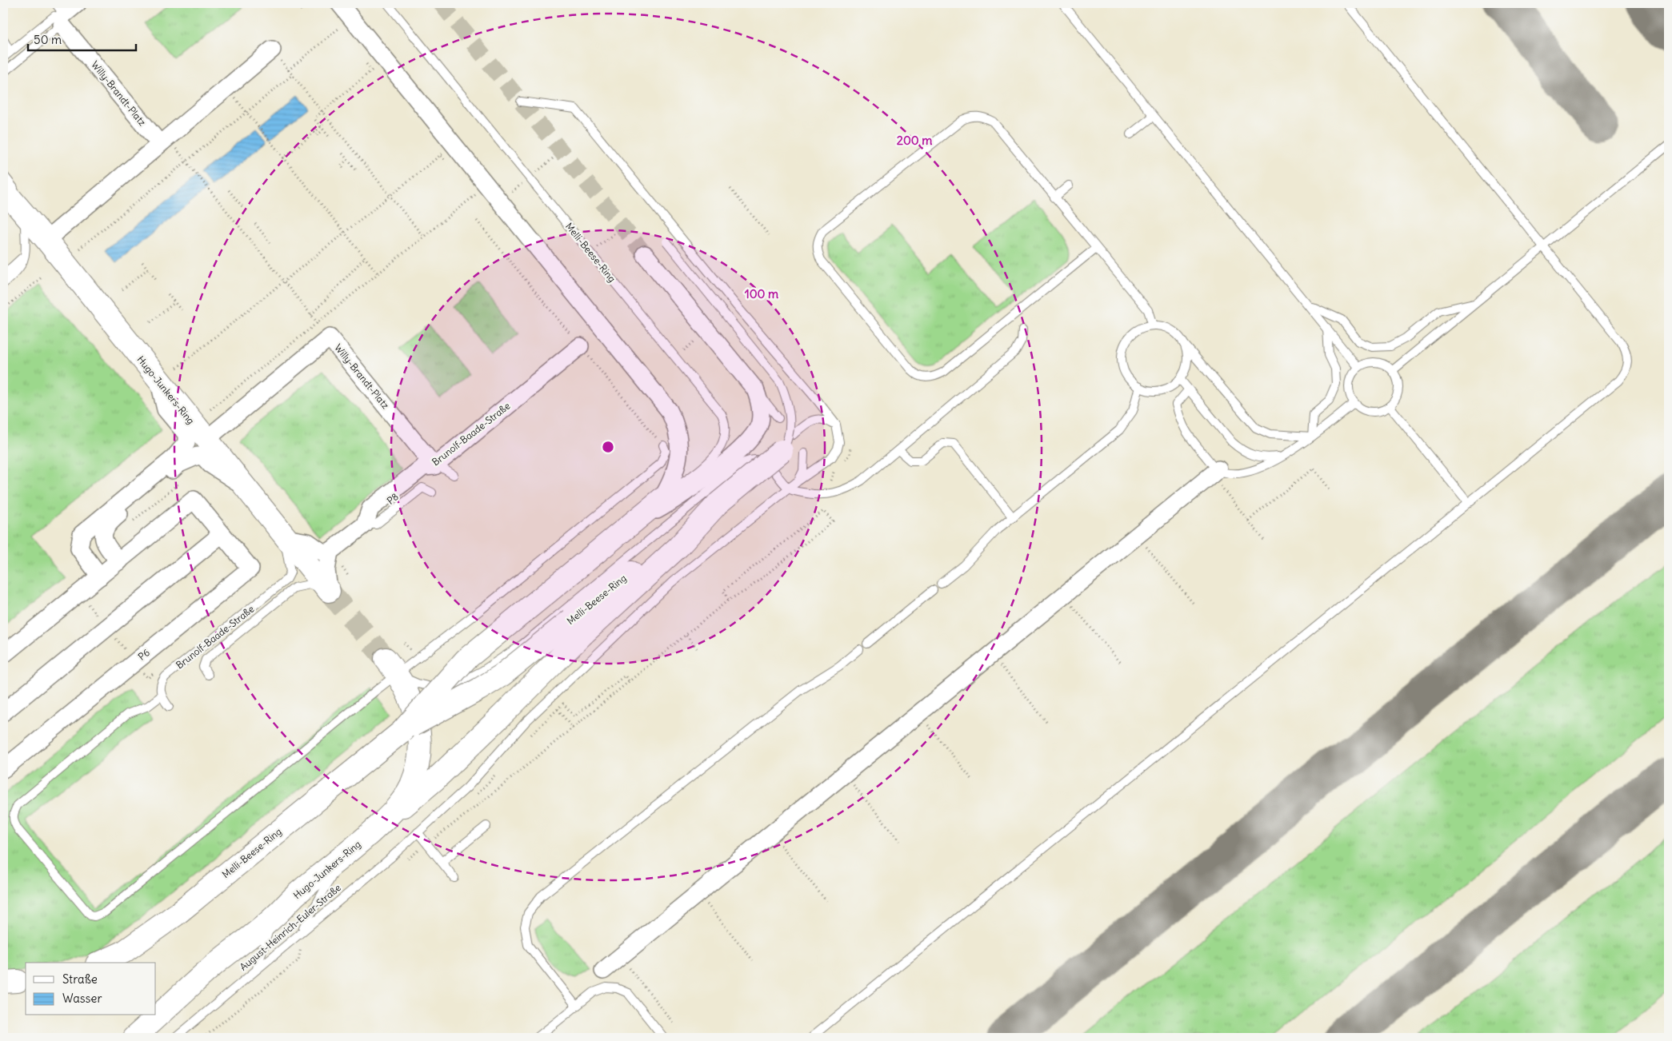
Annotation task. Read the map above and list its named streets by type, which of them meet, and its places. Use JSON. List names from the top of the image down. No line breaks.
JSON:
{"streets":{"street":["Willy-Brandt-Platz","Melli-Beese-Ring","Hugo-Junkers-Ring","Brunolf-Baade-Straße","P6"],"lane":["P8","August-Heinrich-Euler-Straße"]},"crossings":[["Willy-Brandt-Platz","Hugo-Junkers-Ring"],["Willy-Brandt-Platz","Brunolf-Baade-Straße"],["Hugo-Junkers-Ring","Brunolf-Baade-Straße"],["Brunolf-Baade-Straße","P8"]],"legend":["Straße","Wasser"],"scale_bar":"50 m","rings":["200 m","100 m"]}
